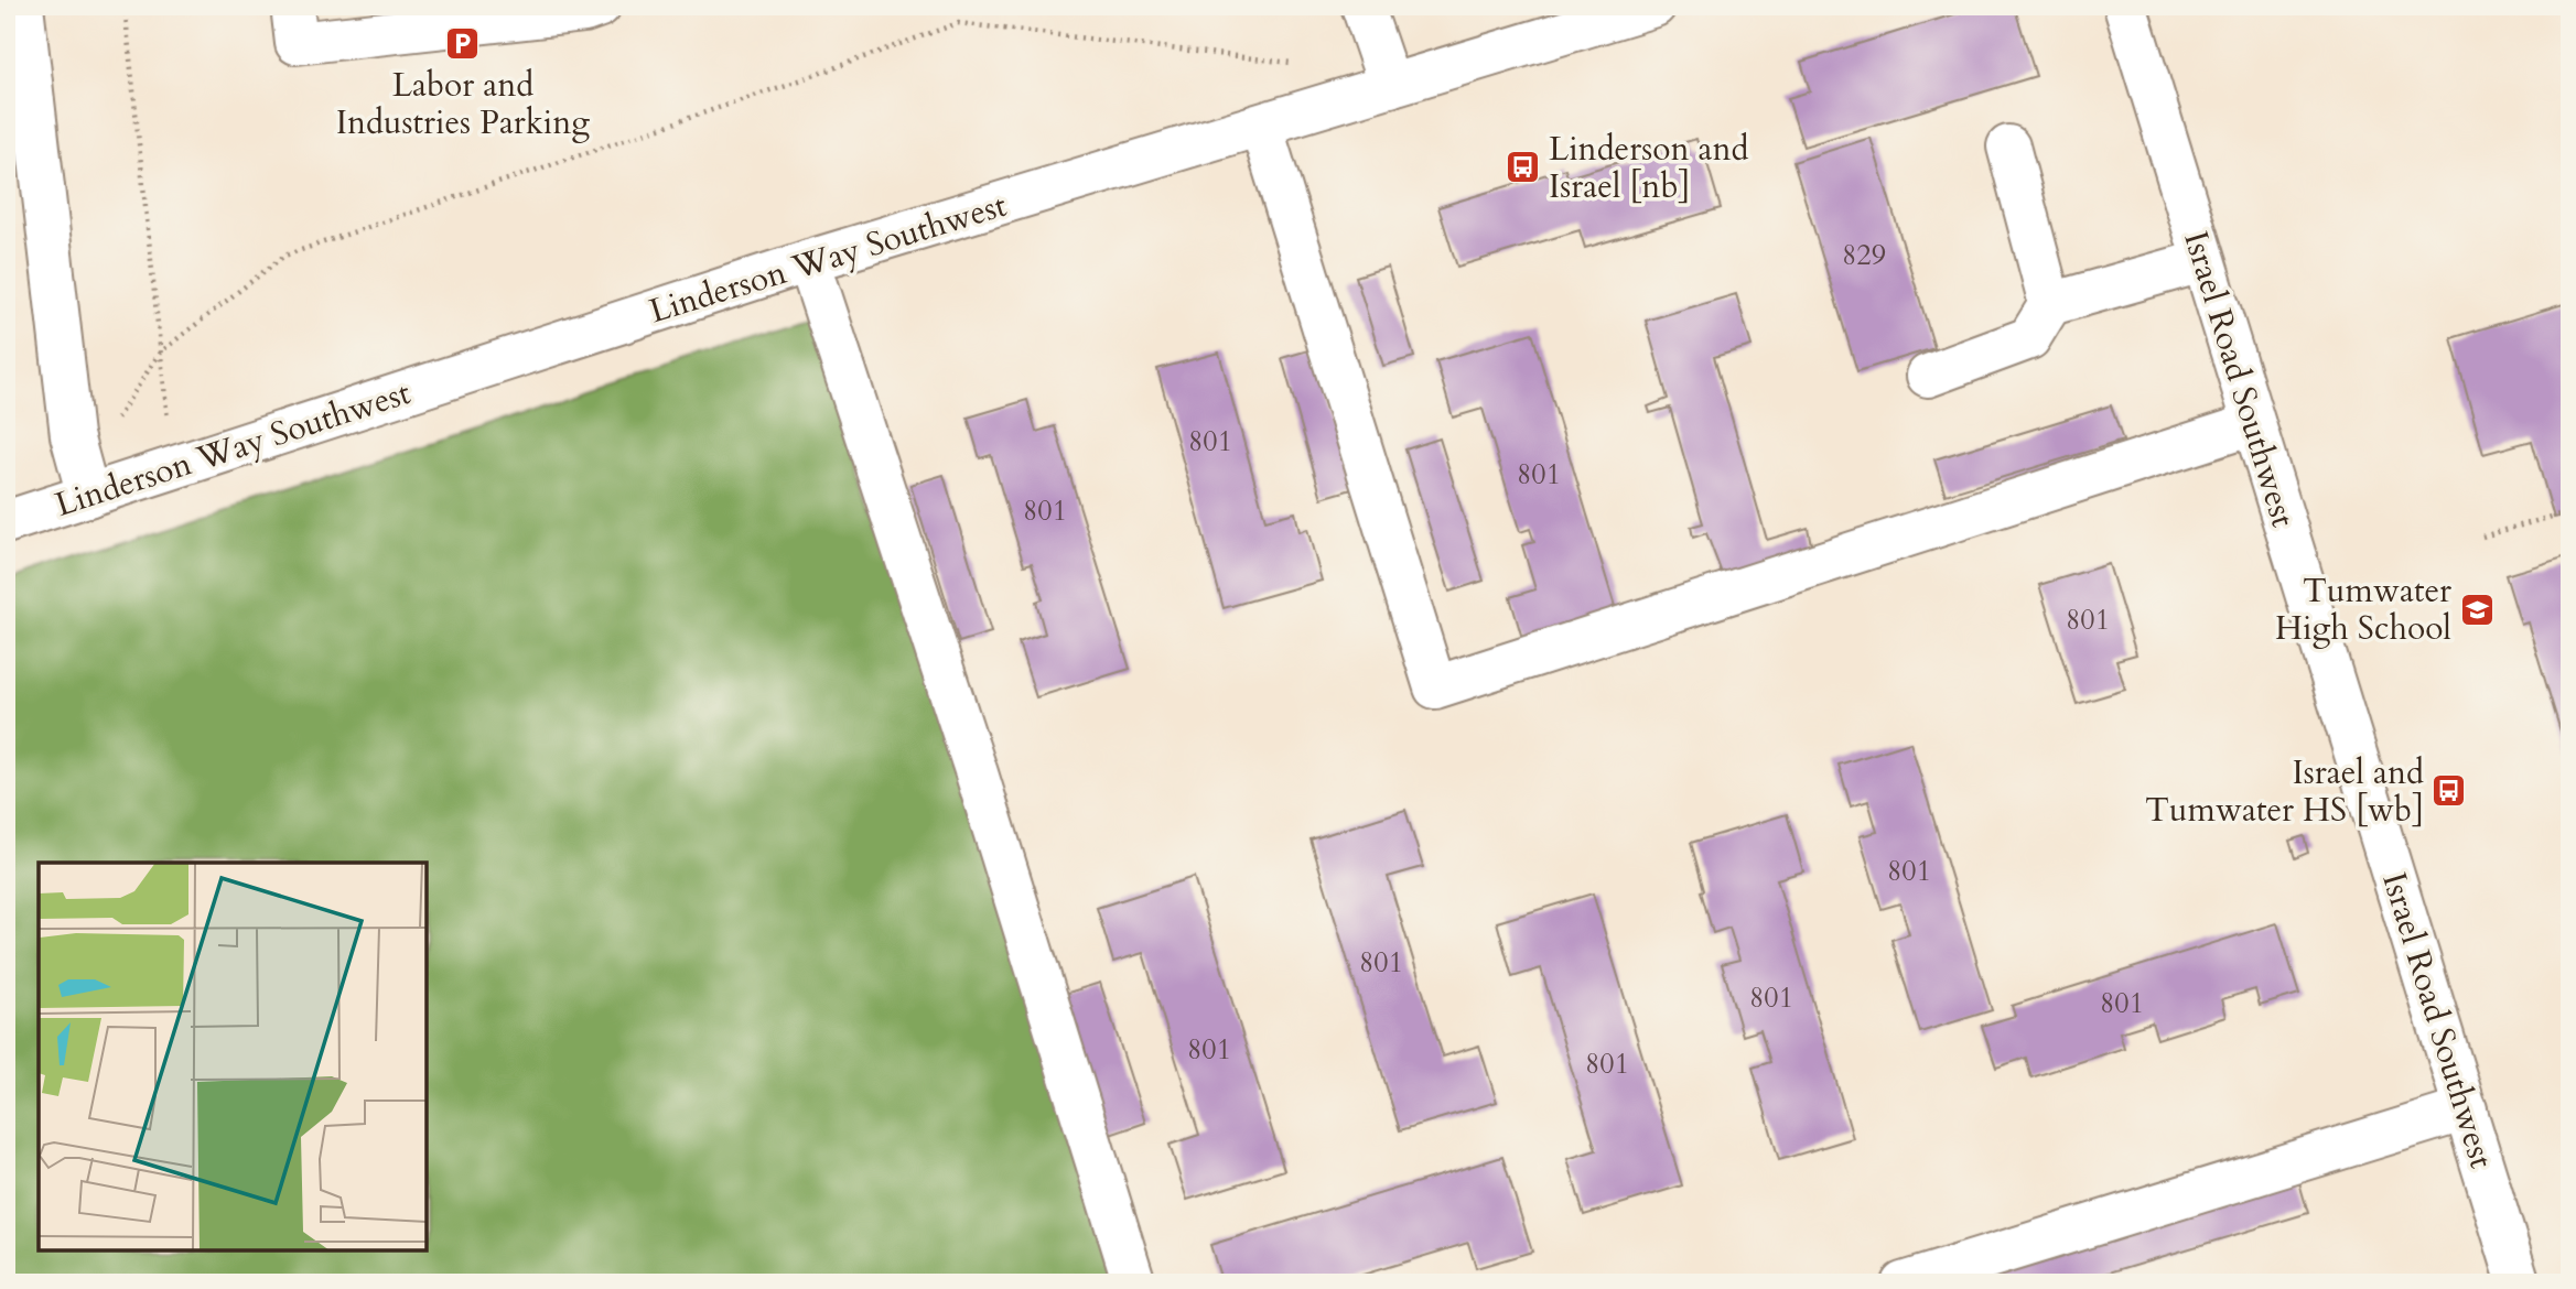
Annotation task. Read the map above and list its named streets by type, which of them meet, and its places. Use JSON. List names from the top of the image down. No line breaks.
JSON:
{"streets":{"street":["Linderson Way Southwest","Israel Road Southwest"]},"places":{"parking":["Labor and Industries Parking"],"bus stop":["Linderson and Israel [nb]","Israel and Tumwater HS [wb]"],"school or university":["Tumwater High School"]},"house_numbers":["829","801","801","801","801","801","801","801","801","801","801"]}
